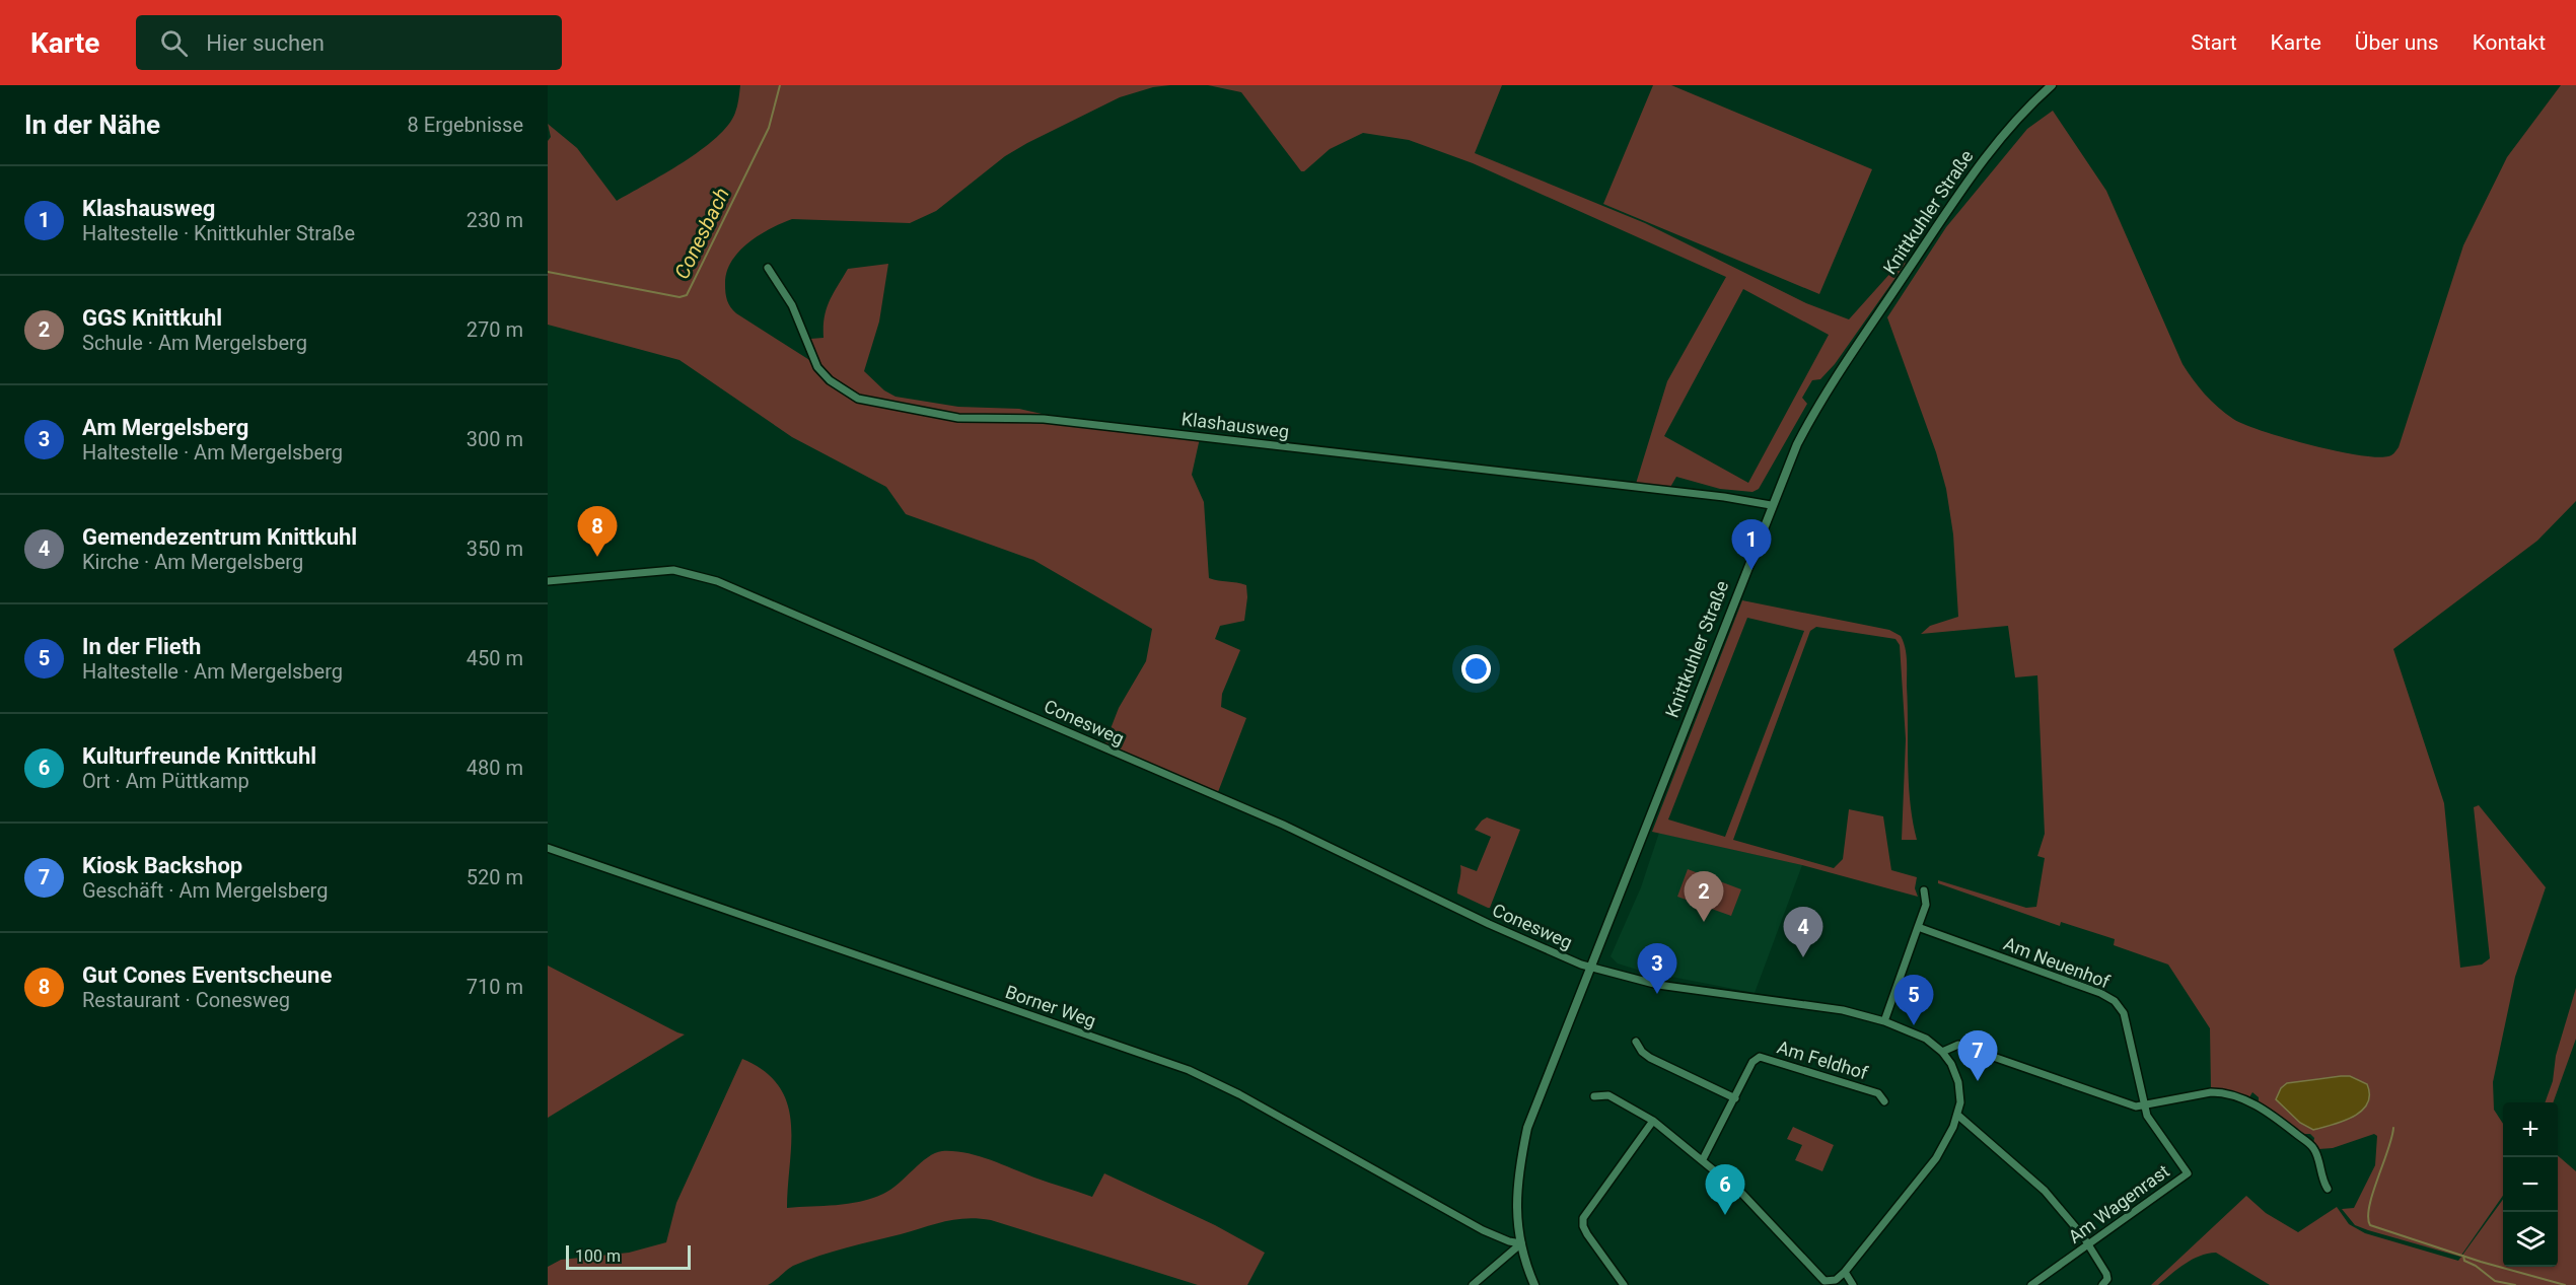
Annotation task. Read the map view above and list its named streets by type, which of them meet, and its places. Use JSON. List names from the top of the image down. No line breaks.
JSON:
{"streets":{"street":["Knittkuhler Straße","Klashausweg","Conesweg","Am Neuenhof","Borner Weg","Am Feldhof","Am Wagenrast"]},"crossings":[["Knittkuhler Straße","Klashausweg"],["Knittkuhler Straße","Conesweg"],["Knittkuhler Straße","Borner Weg"],["Am Neuenhof","Am Wagenrast"]],"water":["Conesbach"],"scale_bar":"100 m","page":{"header":"Karte","search":"Hier suchen","nav":["Start","Karte","Über uns","Kontakt"],"heading":["In der Nähe","8 Ergebnisse"],"list":[{"mark":"1","name":"Klashausweg","note":"Haltestelle · Knittkuhler Straße","value":"230 m"},{"mark":"2","name":"GGS Knittkuhl","note":"Schule · Am Mergelsberg","value":"270 m"},{"mark":"3","name":"Am Mergelsberg","note":"Haltestelle · Am Mergelsberg","value":"300 m"},{"mark":"4","name":"Gemendezentrum Knittkuhl","note":"Kirche · Am Mergelsberg","value":"350 m"},{"mark":"5","name":"In der Flieth","note":"Haltestelle · Am Mergelsberg","value":"450 m"},{"mark":"6","name":"Kulturfreunde Knittkuhl","note":"Ort · Am Püttkamp","value":"480 m"},{"mark":"7","name":"Kiosk Backshop","note":"Geschäft · Am Mergelsberg","value":"520 m"},{"mark":"8","name":"Gut Cones Eventscheune","note":"Restaurant · Conesweg","value":"710 m"}],"pins":["8","1","2","4","3","5","7","6"],"map_buttons":["+","−"],"scale":"100 m"}}
